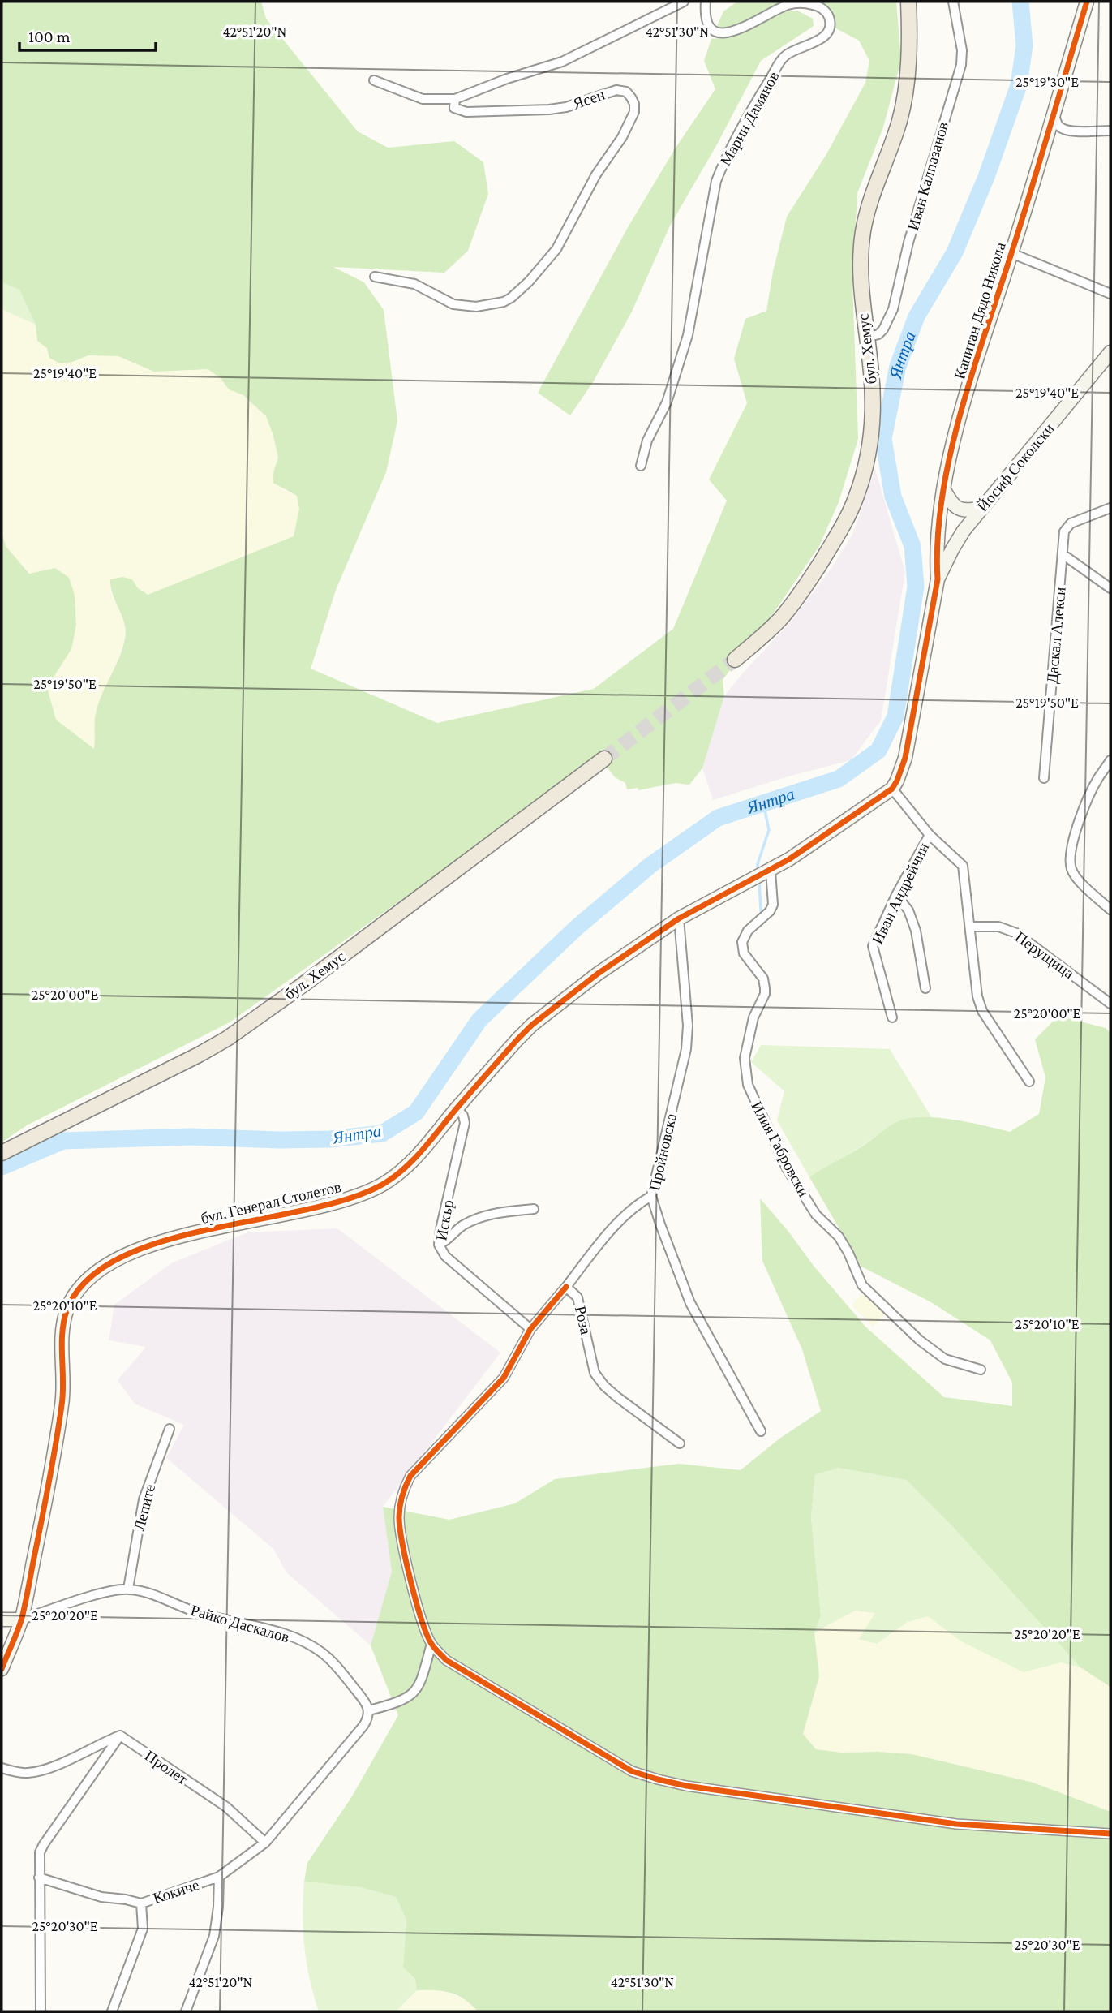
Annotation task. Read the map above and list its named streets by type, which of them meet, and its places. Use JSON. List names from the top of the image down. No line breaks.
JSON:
{"streets":{"main road":["бул. Хемус"],"street":["Ясен","Марин Дамянов","Иван Калпазанов","Капитан Дядо Никола","Йосиф Соколски","Даскал Алекси","Иван Андрейчин","Перущица","Илия Габровски","Пройновска","бул. Генерал Столетов","Искър","Роза","Лепите","Райко Даскалов","Пролет","Кокиче"]},"crossings":[["Иван Калпазанов","бул. Хемус"],["Капитан Дядо Никола","Йосиф Соколски"],["Илия Габровски","бул. Генерал Столетов"],["Пройновска","бул. Генерал Столетов"],["Пройновска","Роза"],["бул. Генерал Столетов","Искър"],["бул. Генерал Столетов","Райко Даскалов"],["Лепите","Райко Даскалов"]],"water":["Янтра"],"scale_bar":"100 m","coordinates":["42°51'20\"N","42°51'30\"N","25°19'30\"E","25°19'40\"E","25°19'50\"E","25°20'00\"E","25°20'10\"E","25°20'20\"E","25°20'30\"E"]}
